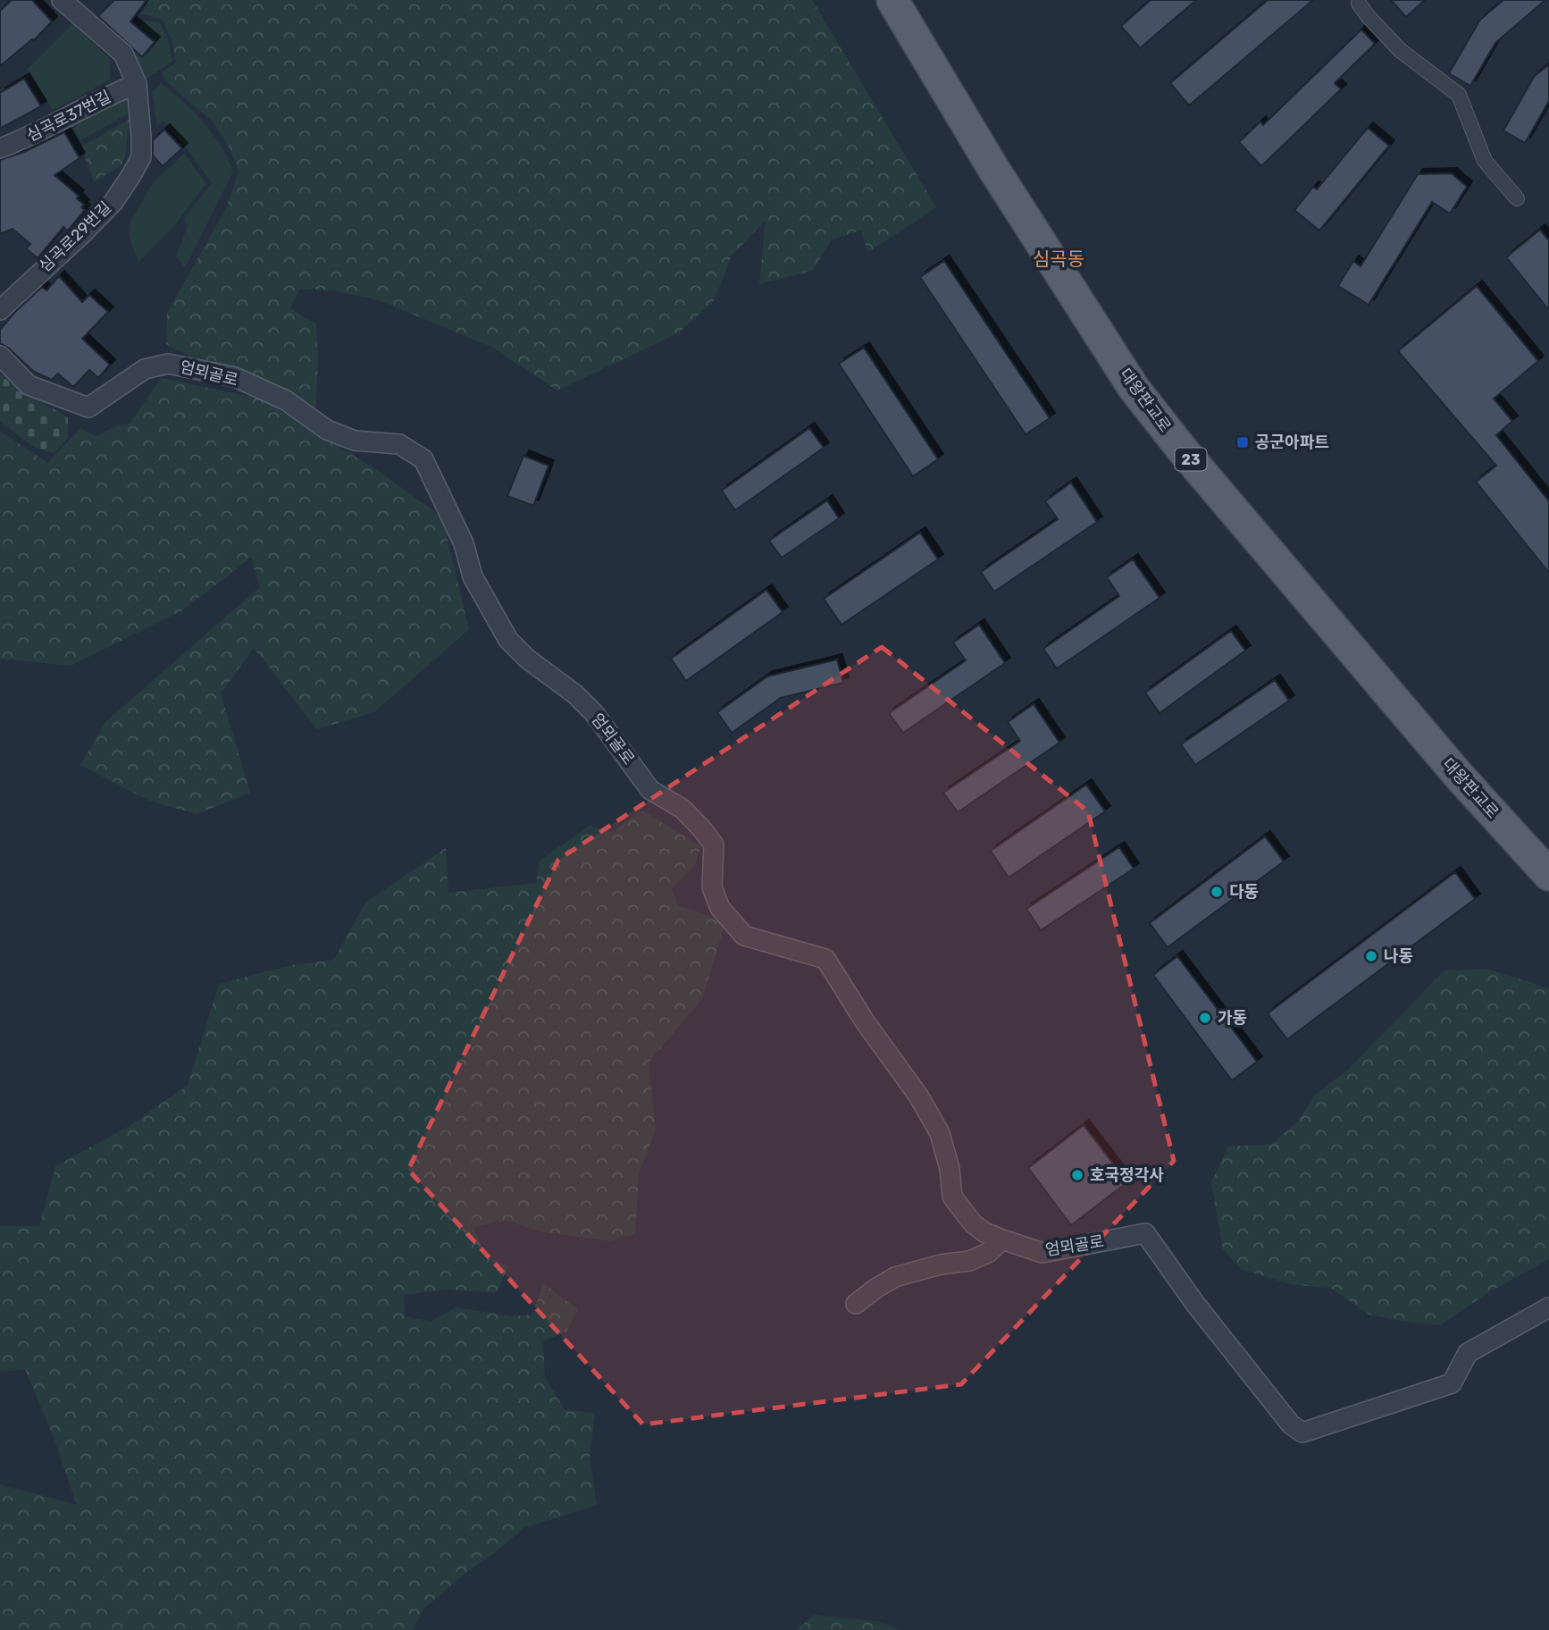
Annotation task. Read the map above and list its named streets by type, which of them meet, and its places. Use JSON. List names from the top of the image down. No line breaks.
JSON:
{"streets":{"main road":["대왕판교로","23"],"street":["심곡로37번길","심곡로29번길","엄뫼골로"]},"crossings":[["심곡로37번길","심곡로29번길"]],"districts":["심곡동"],"places":{"transit":["공군아파트"],"other":["다동","나동","가동","호국정각사"]}}
